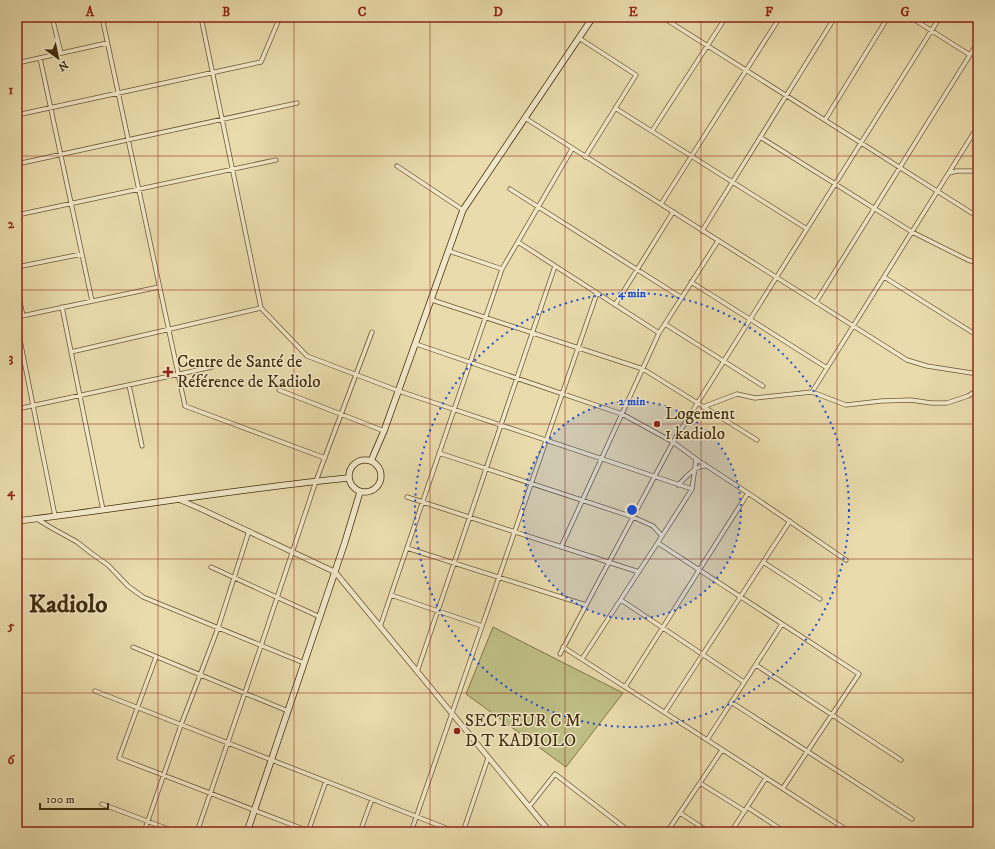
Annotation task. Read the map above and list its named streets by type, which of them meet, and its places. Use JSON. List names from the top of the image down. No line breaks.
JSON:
{"districts":["Kadiolo"],"places":{"health":["Centre de Santé de Référence de Kadiolo"],"other":["Logement 1 kadiolo","SECTEUR C M D T KADIOLO"]},"scale_bar":"100 m","north":"bottom right","grid":{"columns":["A","B","C","D","E","F","G"],"rows":["1","2","3","4","5","6"]},"rings":["4 min","2 min"]}
